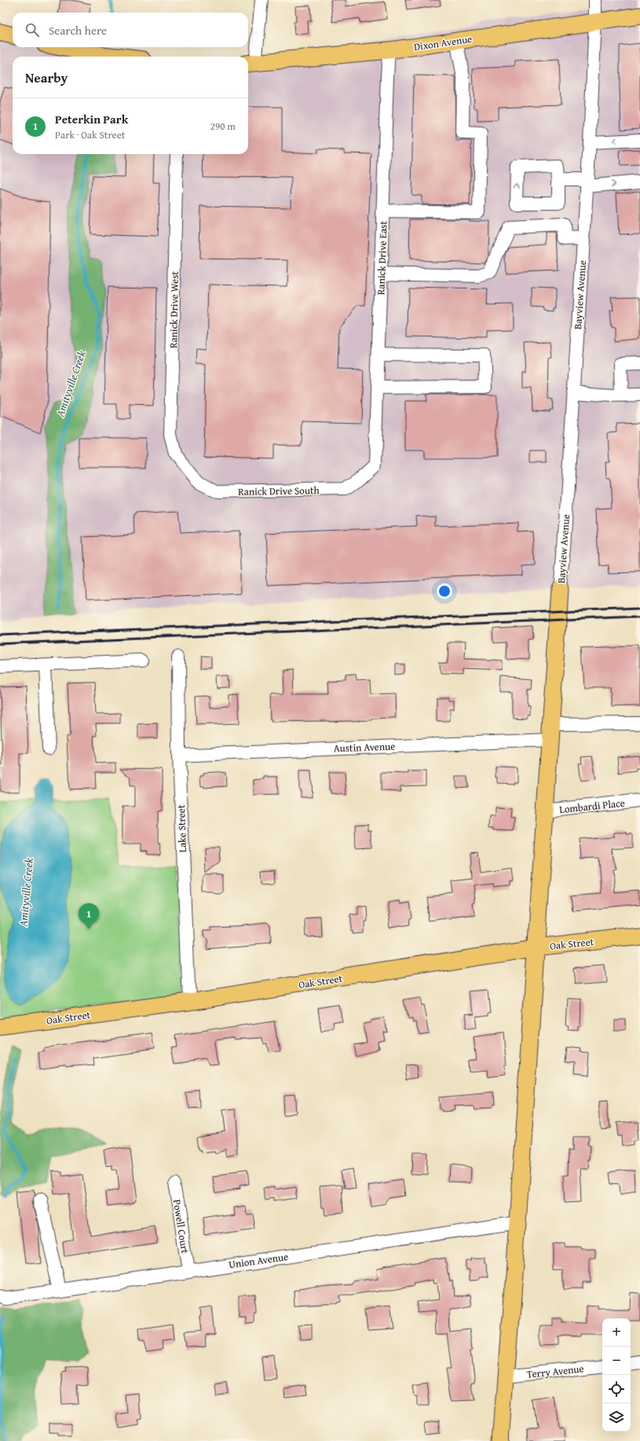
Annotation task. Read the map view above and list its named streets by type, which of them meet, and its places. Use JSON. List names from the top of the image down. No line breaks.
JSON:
{"streets":{"main road":["Dixon Avenue","Oak Street"],"street":["Ranick Drive East","Bayview Avenue","Ranick Drive West","Ranick Drive South","Austin Avenue","Lombardi Place","Lake Street","Powell Court","Union Avenue","Terry Avenue"]},"crossings":[["Dixon Avenue","Ranick Drive East"],["Dixon Avenue","Bayview Avenue"],["Ranick Drive East","Ranick Drive South"],["Ranick Drive West","Ranick Drive South"],["Austin Avenue","Lake Street"],["Lake Street","Oak Street"],["Powell Court","Union Avenue"]],"water":["Amityville Creek"],"page":{"search":"Search here","heading":"Nearby","list":[{"mark":"1","name":"Peterkin Park","note":"Park · Oak Street","value":"290 m"}],"pins":"1","map_buttons":["+","−"]}}
